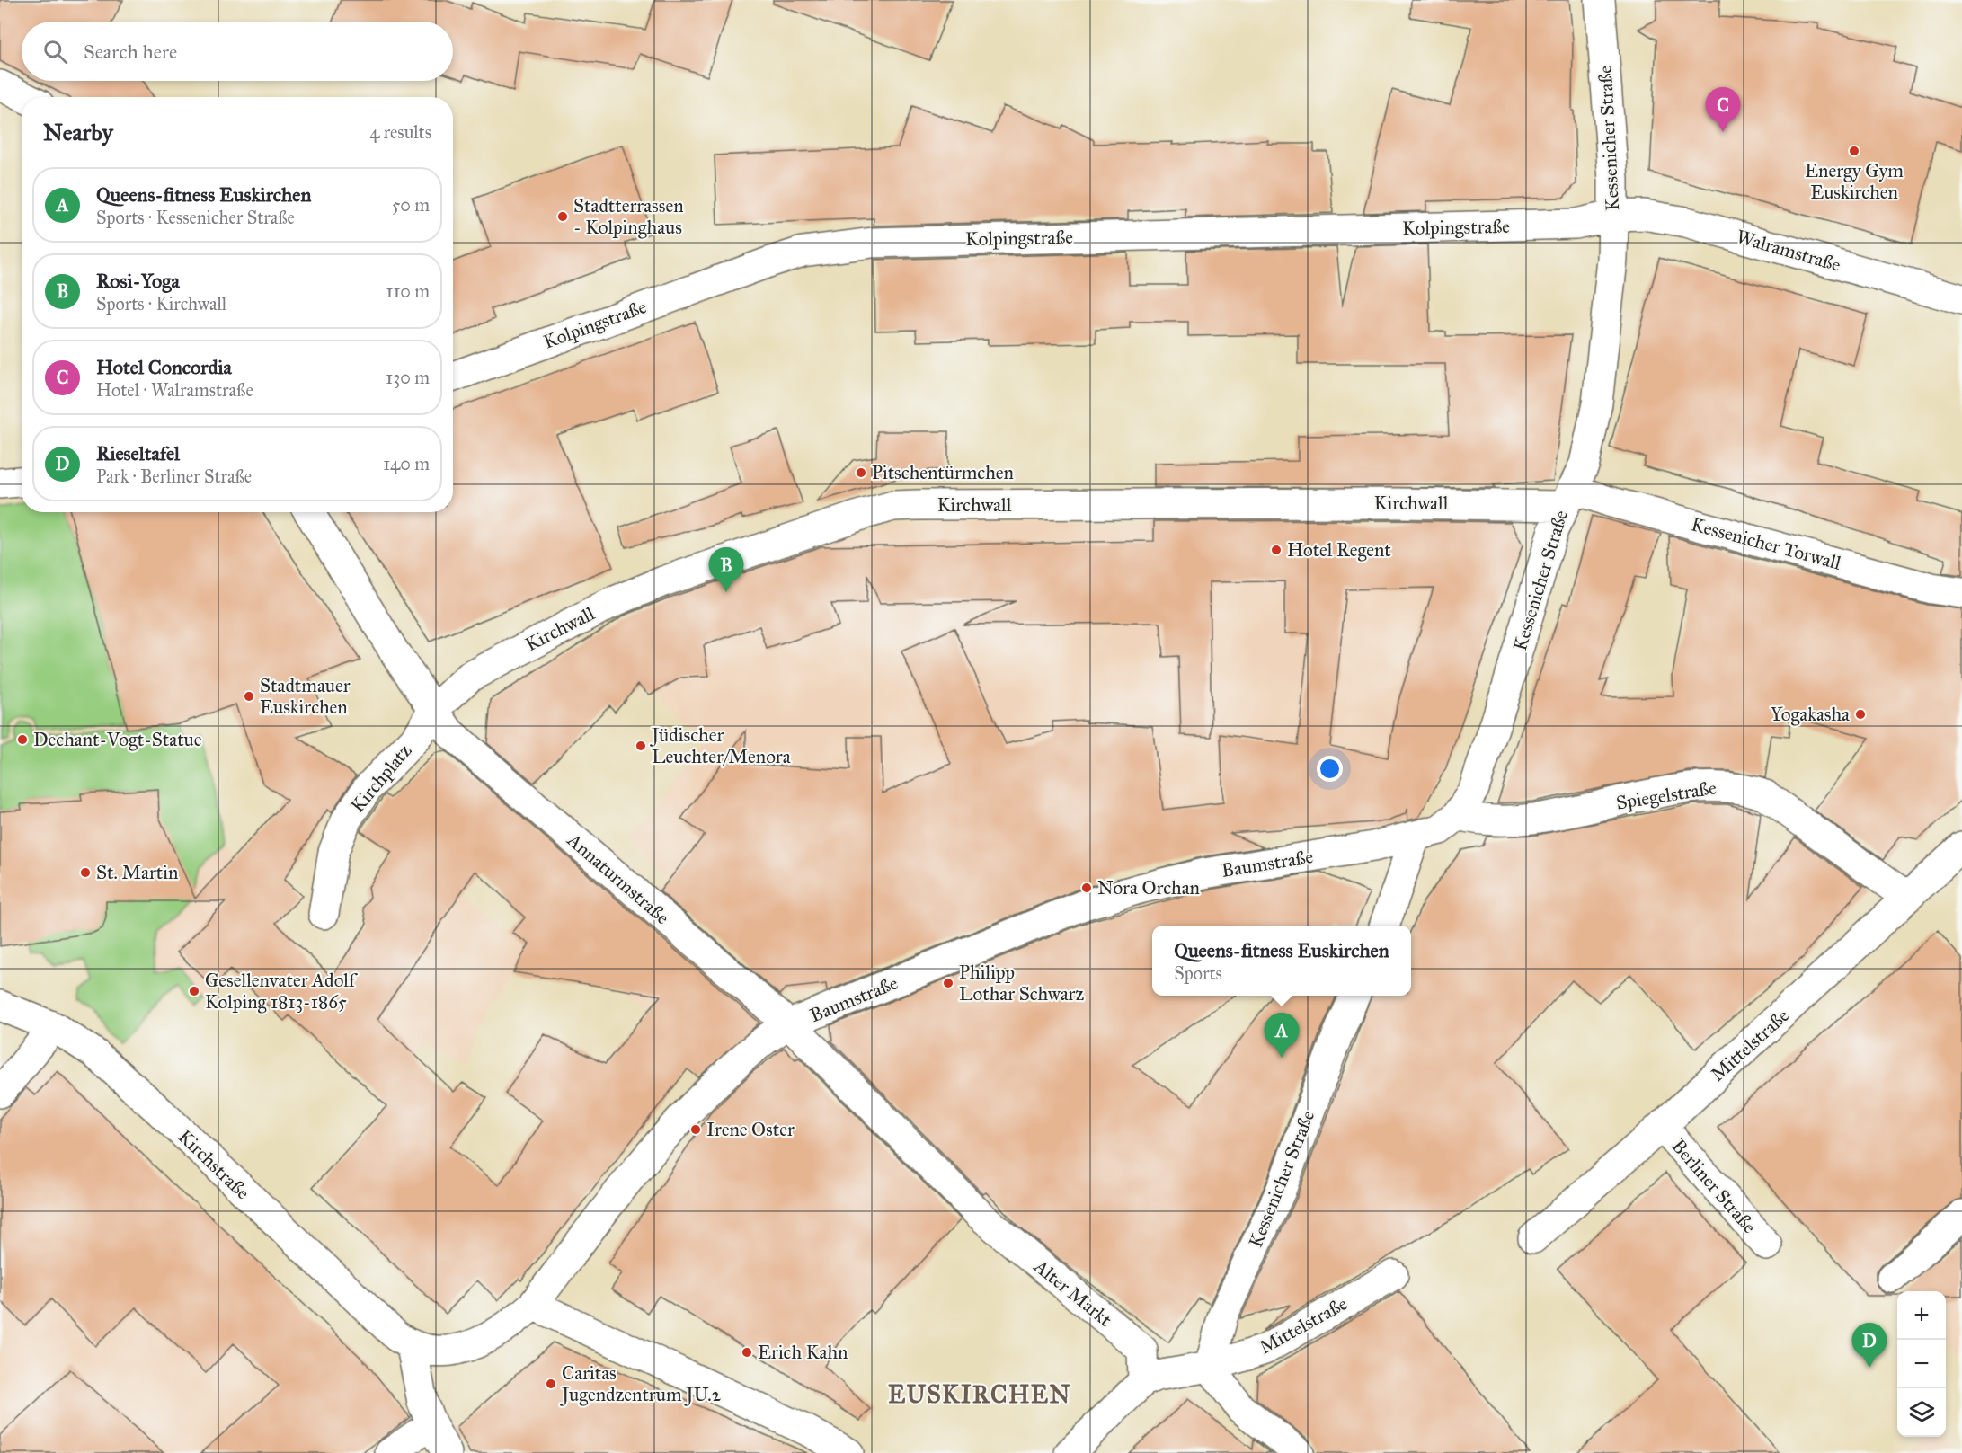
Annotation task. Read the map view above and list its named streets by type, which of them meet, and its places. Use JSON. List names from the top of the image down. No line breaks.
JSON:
{"streets":{"street":["Kessenicher Straße","Kolpingstraße","Walramstraße","Kirchwall","Kessenicher Torwall","Kirchplatz","Spiegelstraße","Baumstraße","Annaturmstraße","Mittelstraße","Kirchstraße","Berliner Straße","Alter Markt"]},"crossings":[["Kessenicher Straße","Kolpingstraße"],["Kessenicher Straße","Walramstraße"],["Kessenicher Straße","Kirchwall"],["Kessenicher Straße","Kessenicher Torwall"],["Kessenicher Straße","Spiegelstraße"],["Kessenicher Straße","Baumstraße"],["Kessenicher Straße","Mittelstraße"],["Kolpingstraße","Walramstraße"],["Kirchwall","Kessenicher Torwall"],["Kirchwall","Kirchplatz"],["Kirchwall","Annaturmstraße"],["Kirchplatz","Annaturmstraße"],["Spiegelstraße","Mittelstraße"],["Baumstraße","Annaturmstraße"],["Baumstraße","Kirchstraße"],["Annaturmstraße","Alter Markt"],["Mittelstraße","Berliner Straße"]],"districts":["EUSKIRCHEN"],"places":["Energy Gym Euskirchen","Stadtterrassen - Kolpinghaus","Pitschentürmchen","Hotel Regent","Stadtmauer Euskirchen","Yogakasha","Dechant-Vogt-Statue","Jüdischer Leuchter/Menora","St. Martin","Nora Orchan","Philipp Lothar Schwarz","Gesellenvater Adolf Kolping 1813-1865","Irene Oster","Erich Kahn","Caritas Jugendzentrum JU.2"],"page":{"search":"Search here","pins":["C","B","A","D"],"heading":["Nearby","4 results"],"list":[{"mark":"A","name":"Queens-fitness Euskirchen","note":"Sports · Kessenicher Straße","value":"50 m"},{"mark":"B","name":"Rosi-Yoga","note":"Sports · Kirchwall","value":"110 m"},{"mark":"C","name":"Hotel Concordia","note":"Hotel · Walramstraße","value":"130 m"},{"mark":"D","name":"Rieseltafel","note":"Park · Berliner Straße","value":"140 m"}],"popup":["Queens-fitness Euskirchen","Sports"],"map_buttons":["+","−"]}}
